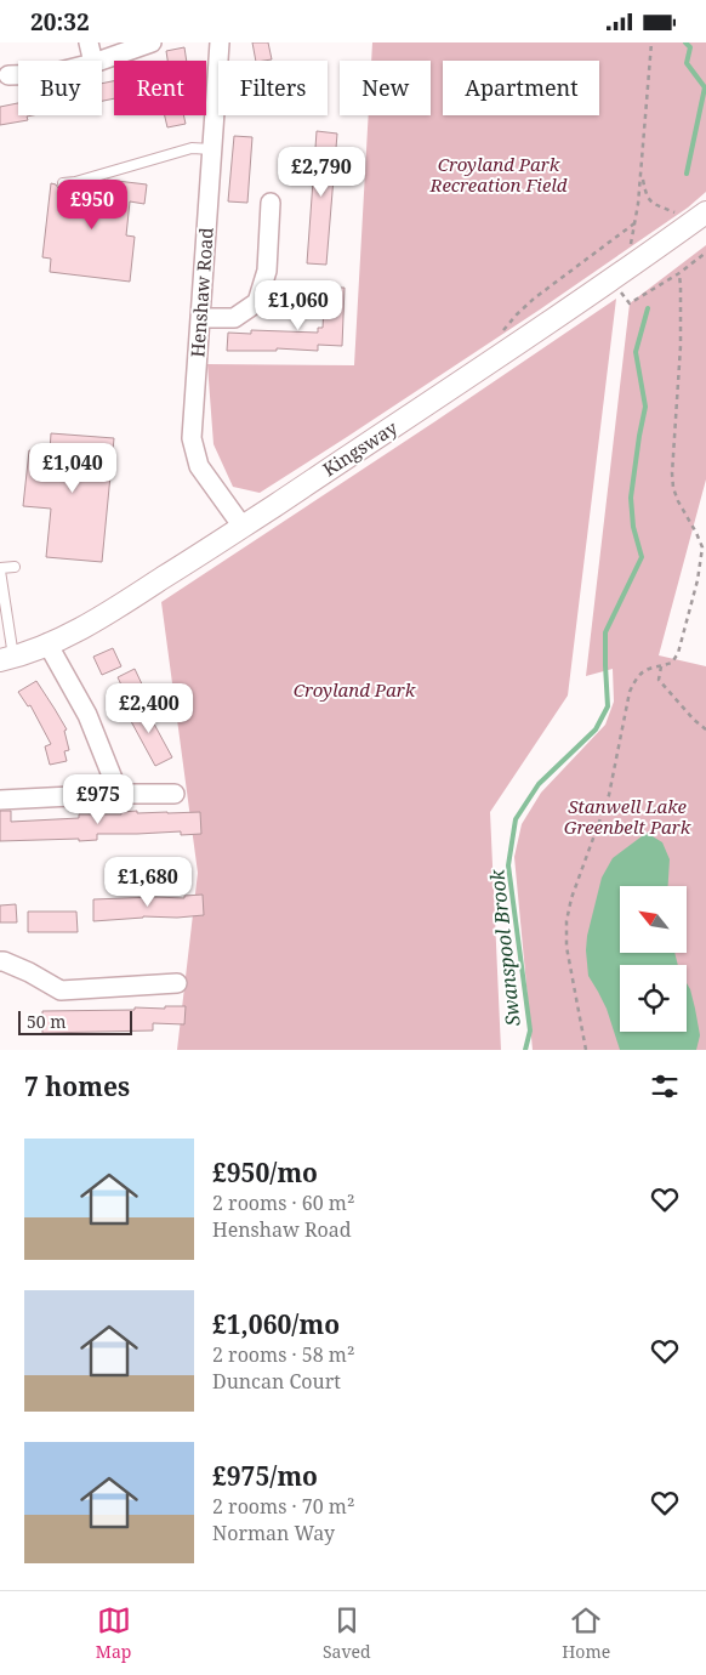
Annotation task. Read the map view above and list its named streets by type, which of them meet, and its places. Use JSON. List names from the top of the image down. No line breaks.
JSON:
{"streets":{"street":["Henshaw Road","Kingsway"]},"crossings":[["Henshaw Road","Kingsway"]],"water":["Swanspool Brook"],"parks":["Croyland Park Recreation Field","Croyland Park","Stanwell Lake Greenbelt Park"],"scale_bar":"50 m","north":"top left","page":{"status":"20:32","chip":["Buy","Rent","Filters","New","Apartment"],"price":["£2,790","£950","£1,060","£1,040","£2,400","£975","£1,680"],"scale":"50 m","heading":"7 homes","list":[{"name":"£950/mo","note":"2 rooms · 60 m² · Henshaw Road"},{"name":"£1,060/mo","note":"2 rooms · 58 m² · Duncan Court"},{"name":"£975/mo","note":"2 rooms · 70 m² · Norman Way"}],"tabs":["Map","Saved","Home"]}}
